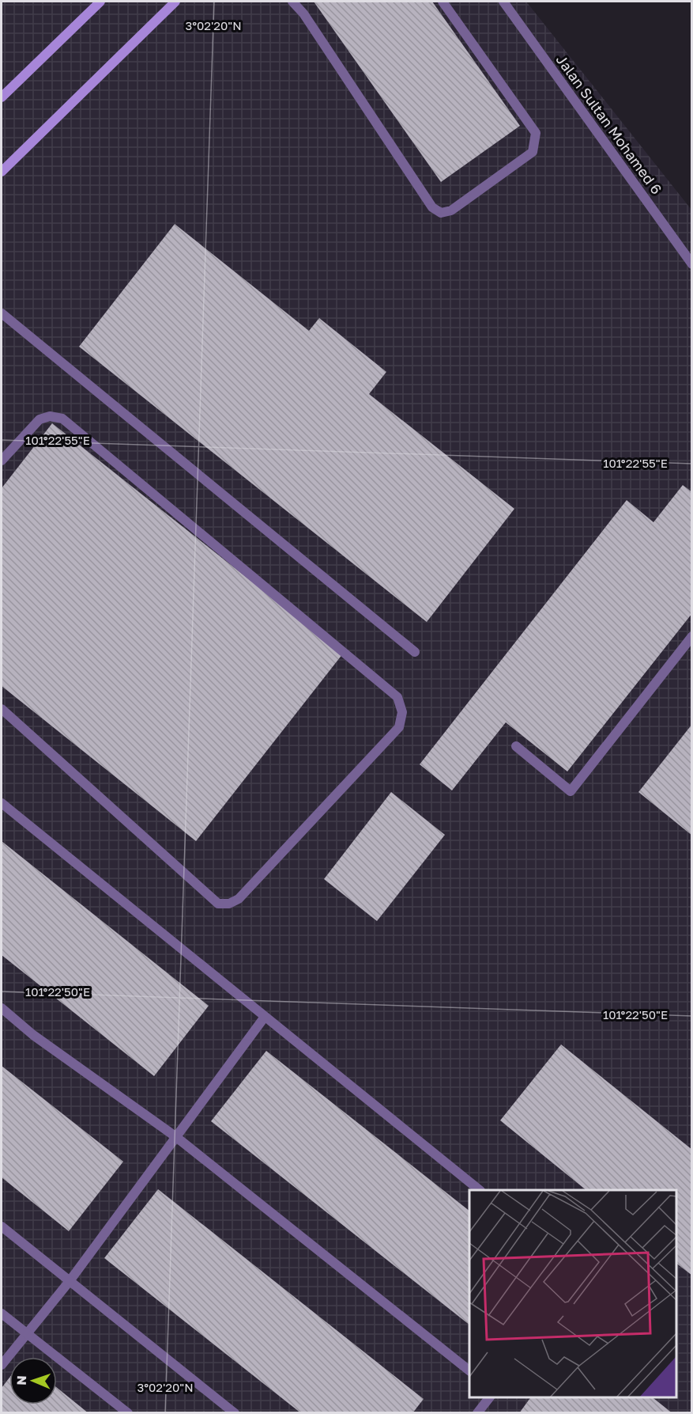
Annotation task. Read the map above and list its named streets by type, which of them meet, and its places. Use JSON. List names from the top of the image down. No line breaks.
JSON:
{"streets":{"street":["Jalan Sultan Mohamed 6"]},"north":"left","coordinates":["3°02'20\"N","101°22'55\"E","101°22'50\"E"]}
